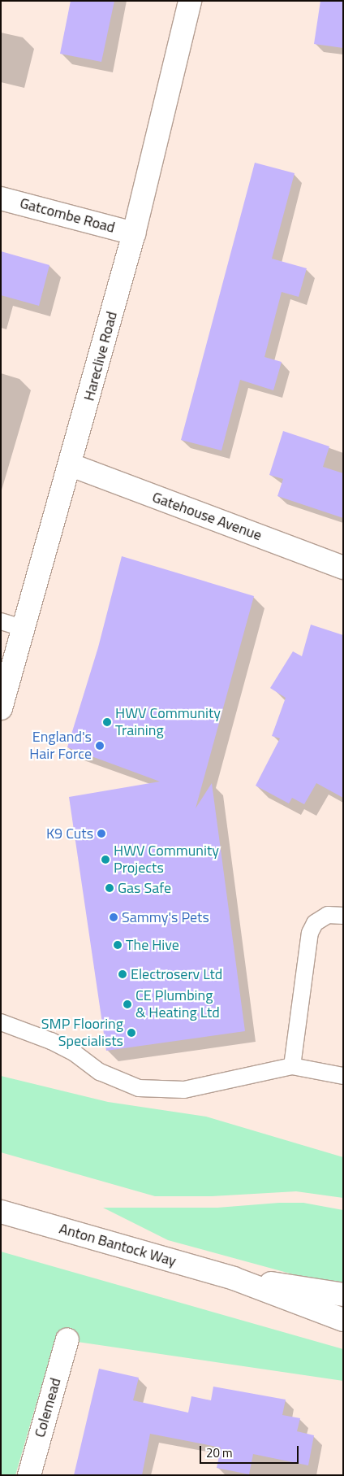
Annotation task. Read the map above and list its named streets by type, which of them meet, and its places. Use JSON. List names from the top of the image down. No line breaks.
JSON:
{"streets":{"main road":["Gatcombe Road","Hareclive Road","Gatehouse Avenue","Anton Bantock Way","Colemead"]},"crossings":[["Gatcombe Road","Hareclive Road"],["Hareclive Road","Gatehouse Avenue"]],"places":["HWV Community Training","England's Hair Force","K9 Cuts","HWV Community Projects","Gas Safe","Sammy's Pets","The Hive","Electroserv Ltd","CE Plumbing & Heating Ltd","SMP Flooring Specialists"],"scale_bar":"20 m"}
